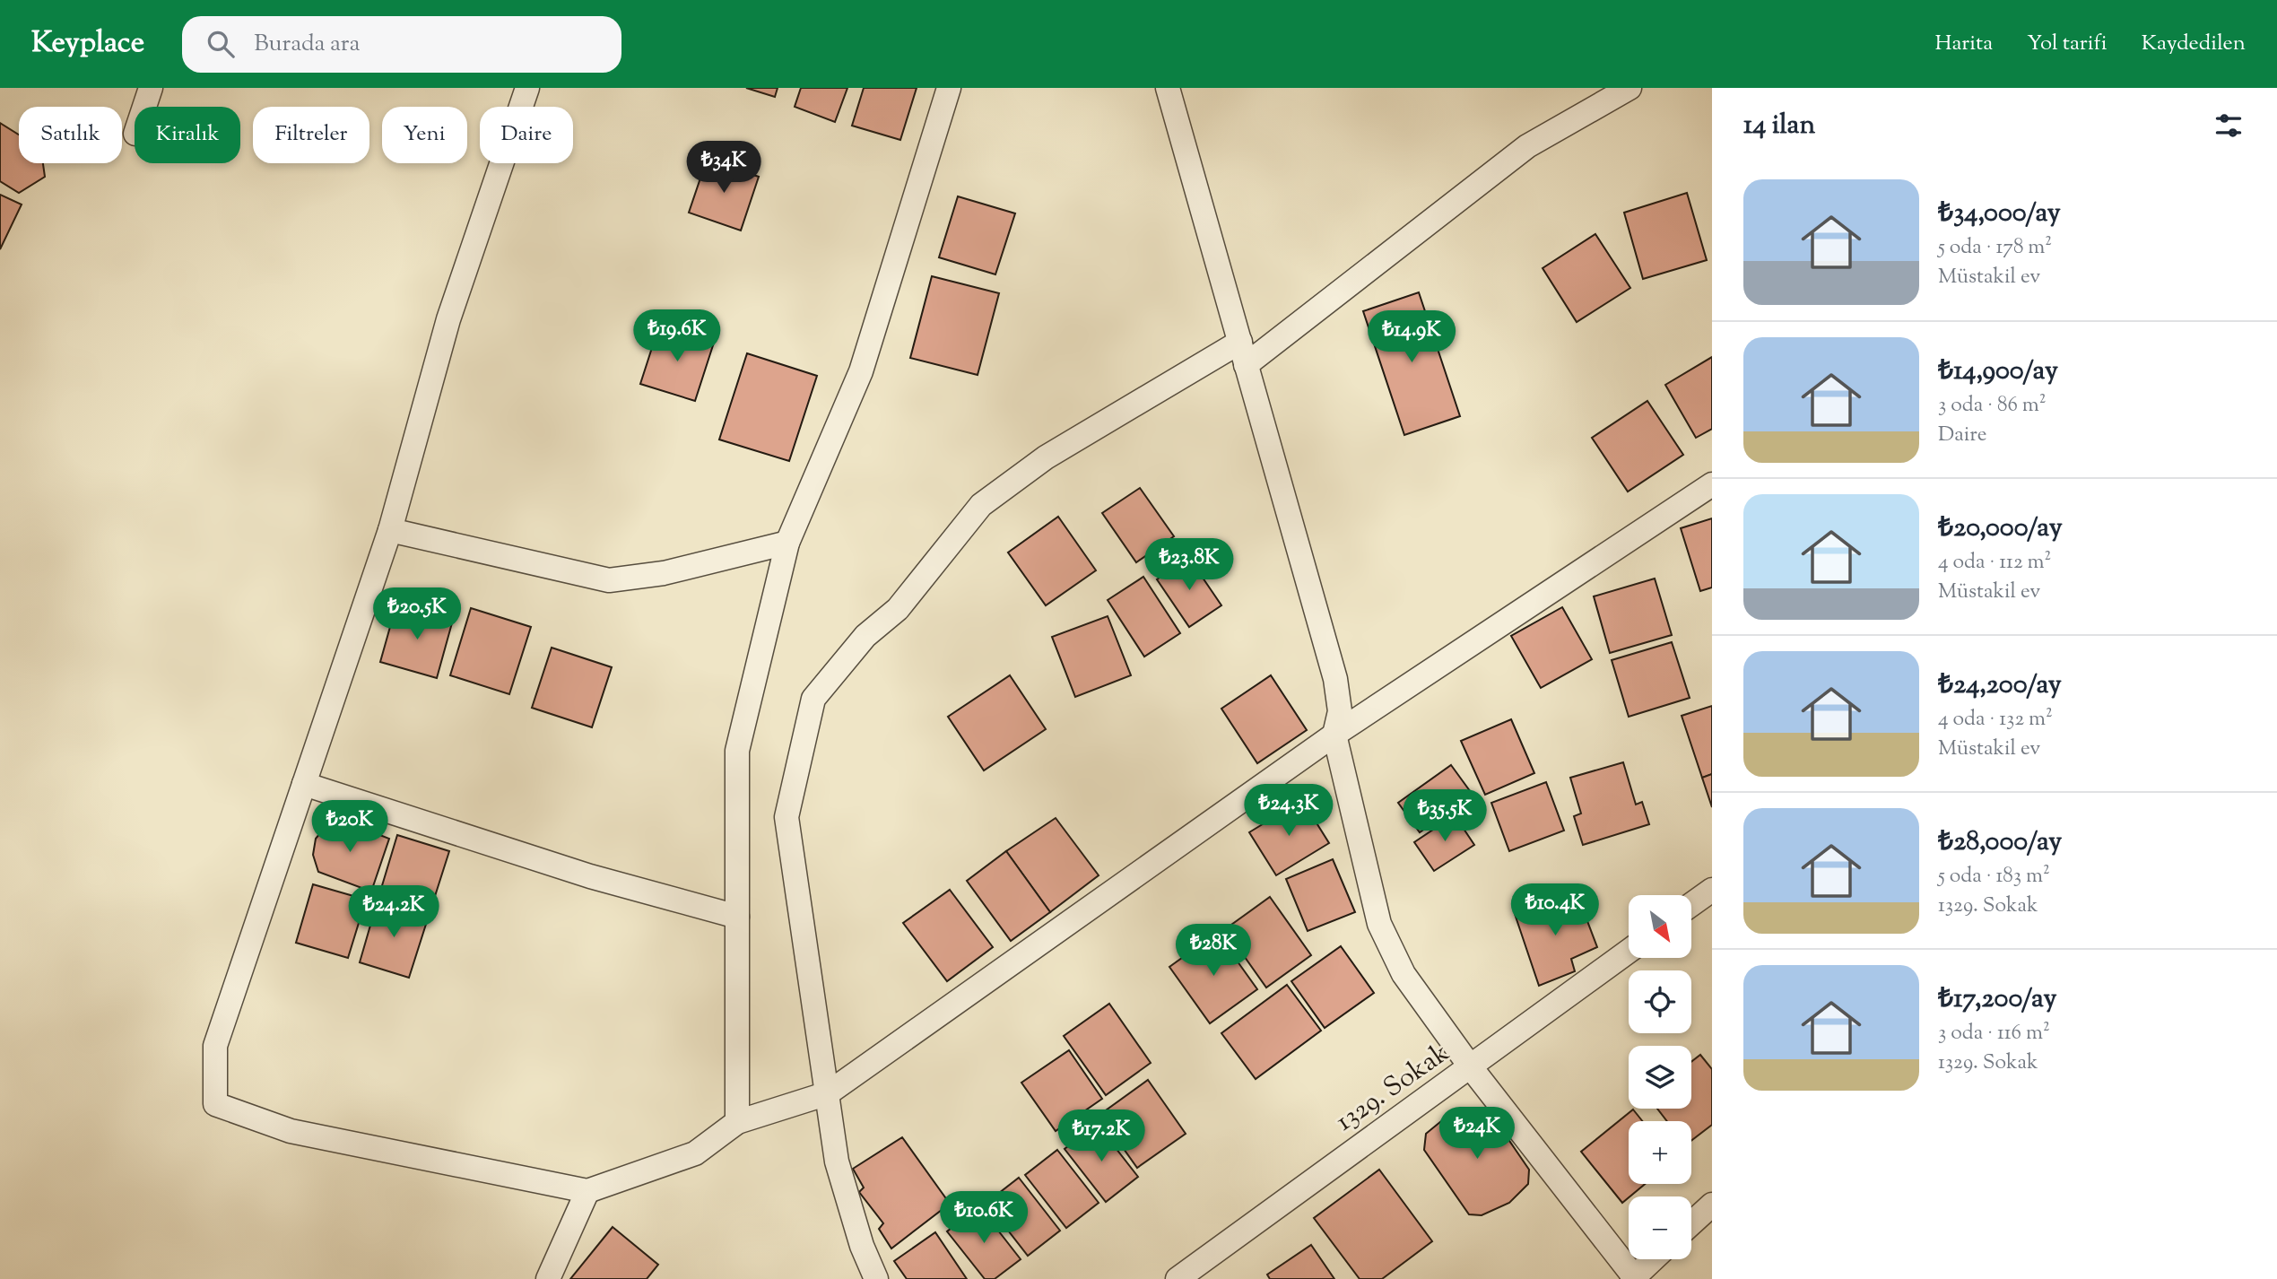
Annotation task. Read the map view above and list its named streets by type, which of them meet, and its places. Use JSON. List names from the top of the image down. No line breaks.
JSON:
{"streets":{"street":["1329. Sokak"]},"north":"bottom right","page":{"header":"Keyplace","search":"Burada ara","nav":["Harita","Yol tarifi","Kaydedilen"],"heading":"14 ilan","chip":["Satılık","Kiralık","Filtreler","Yeni","Daire"],"price":["₺34K","₺19.6K","₺14.9K","₺23.8K","₺20.5K","₺24.3K","₺35.5K","₺20K","₺10.4K","₺24.2K","₺28K","₺24K","₺17.2K","₺10.6K"],"list":[{"name":"₺34,000/ay","note":"5 oda · 178 m² · Müstakil ev"},{"name":"₺14,900/ay","note":"3 oda · 86 m² · Daire"},{"name":"₺20,000/ay","note":"4 oda · 112 m² · Müstakil ev"},{"name":"₺24,200/ay","note":"4 oda · 132 m² · Müstakil ev"},{"name":"₺28,000/ay","note":"5 oda · 183 m² · 1329. Sokak"},{"name":"₺17,200/ay","note":"3 oda · 116 m² · 1329. Sokak"}],"map_buttons":["+","−"]}}
